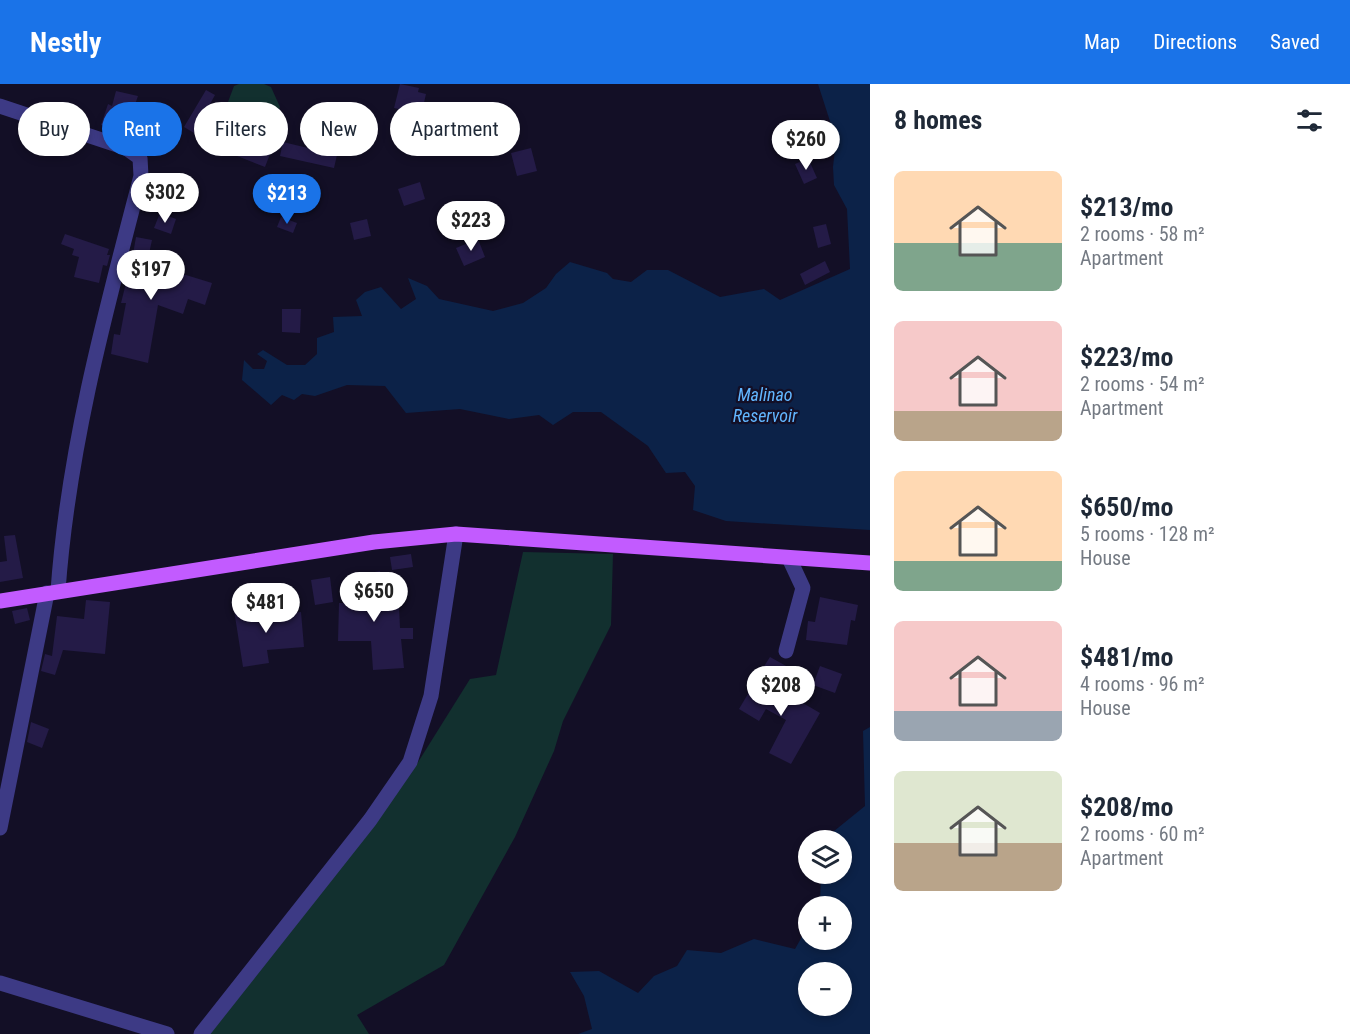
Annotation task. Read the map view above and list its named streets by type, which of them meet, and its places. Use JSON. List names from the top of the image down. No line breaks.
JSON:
{"water":["Malinao Reservoir"],"page":{"header":"Nestly","nav":["Map","Directions","Saved"],"heading":"8 homes","chip":["Buy","Rent","Filters","New","Apartment"],"price":["$260","$302","$213","$223","$197","$650","$481","$208"],"list":[{"name":"$213/mo","note":"2 rooms · 58 m² · Apartment"},{"name":"$223/mo","note":"2 rooms · 54 m² · Apartment"},{"name":"$650/mo","note":"5 rooms · 128 m² · House"},{"name":"$481/mo","note":"4 rooms · 96 m² · House"},{"name":"$208/mo","note":"2 rooms · 60 m² · Apartment"}],"map_buttons":["+","−"]}}
